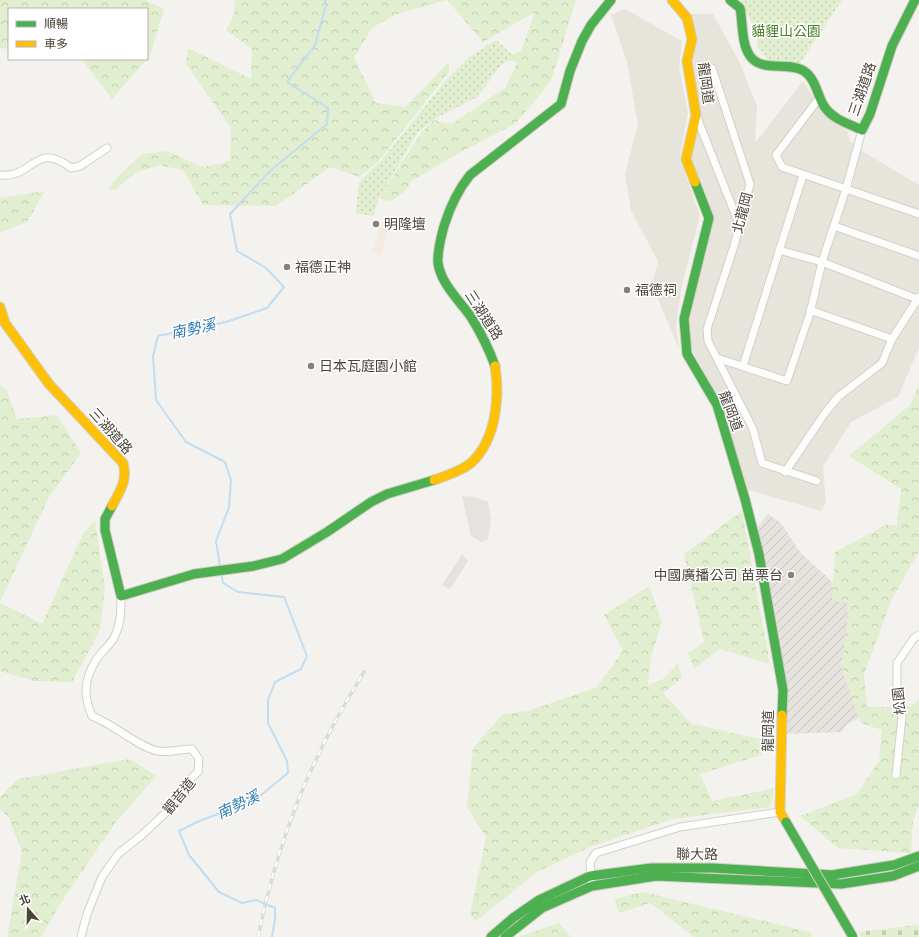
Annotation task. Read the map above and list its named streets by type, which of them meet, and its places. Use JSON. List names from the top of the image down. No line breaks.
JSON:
{"streets":{"street":["龍岡道","三湖道路","北龍岡","松園","觀音道","聯大路"]},"crossings":[["三湖道路","觀音道"]],"water":["南勢溪"],"parks":["貓貍山公園"],"places":["明隆壇","福德正神","福德祠","日本瓦庭園小館","中國廣播公司 苗栗台"],"legend":["順暢","車多"],"north":"top"}
